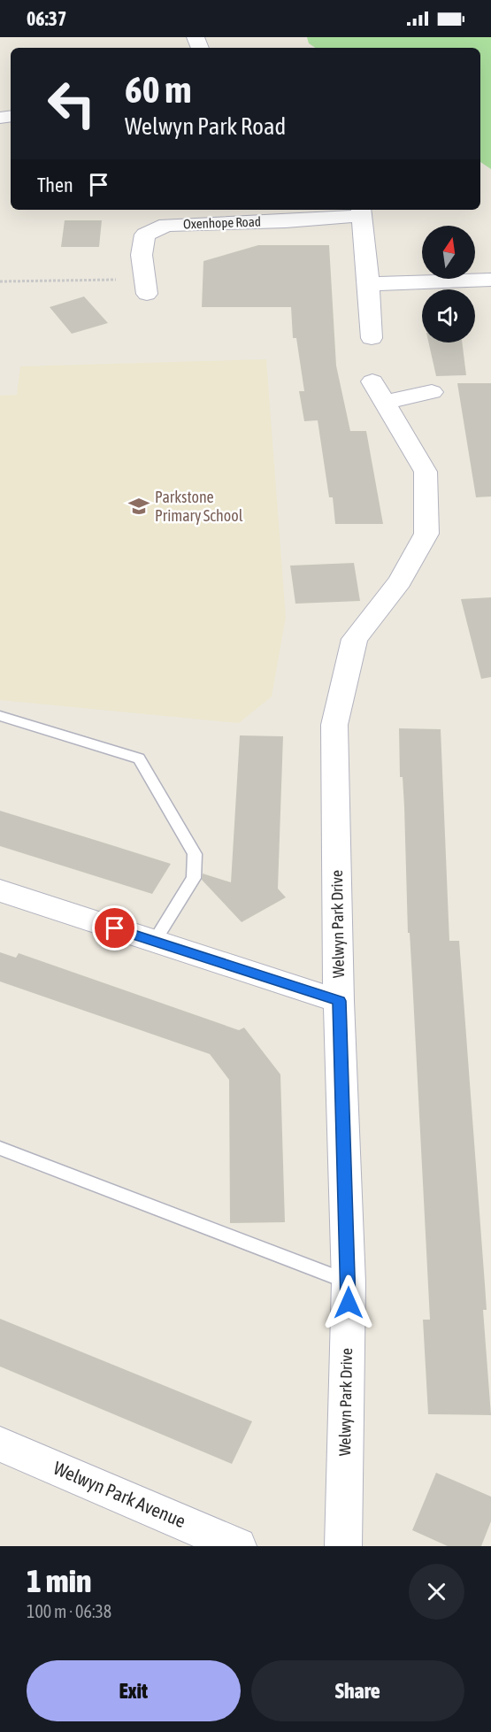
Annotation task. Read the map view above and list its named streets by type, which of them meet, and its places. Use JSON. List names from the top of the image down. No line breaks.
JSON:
{"streets":{"street":["Oxenhope Road","Welwyn Park Drive","Welwyn Park Avenue"]},"places":{"school or university":["Parkstone Primary School"]},"north":"top","page":{"status":"06:37","turn":["60 m","Welwyn Park Road"],"then":"Then","heading":["1 min","100 m · 06:38"],"buttons":["Exit","Share"]}}
